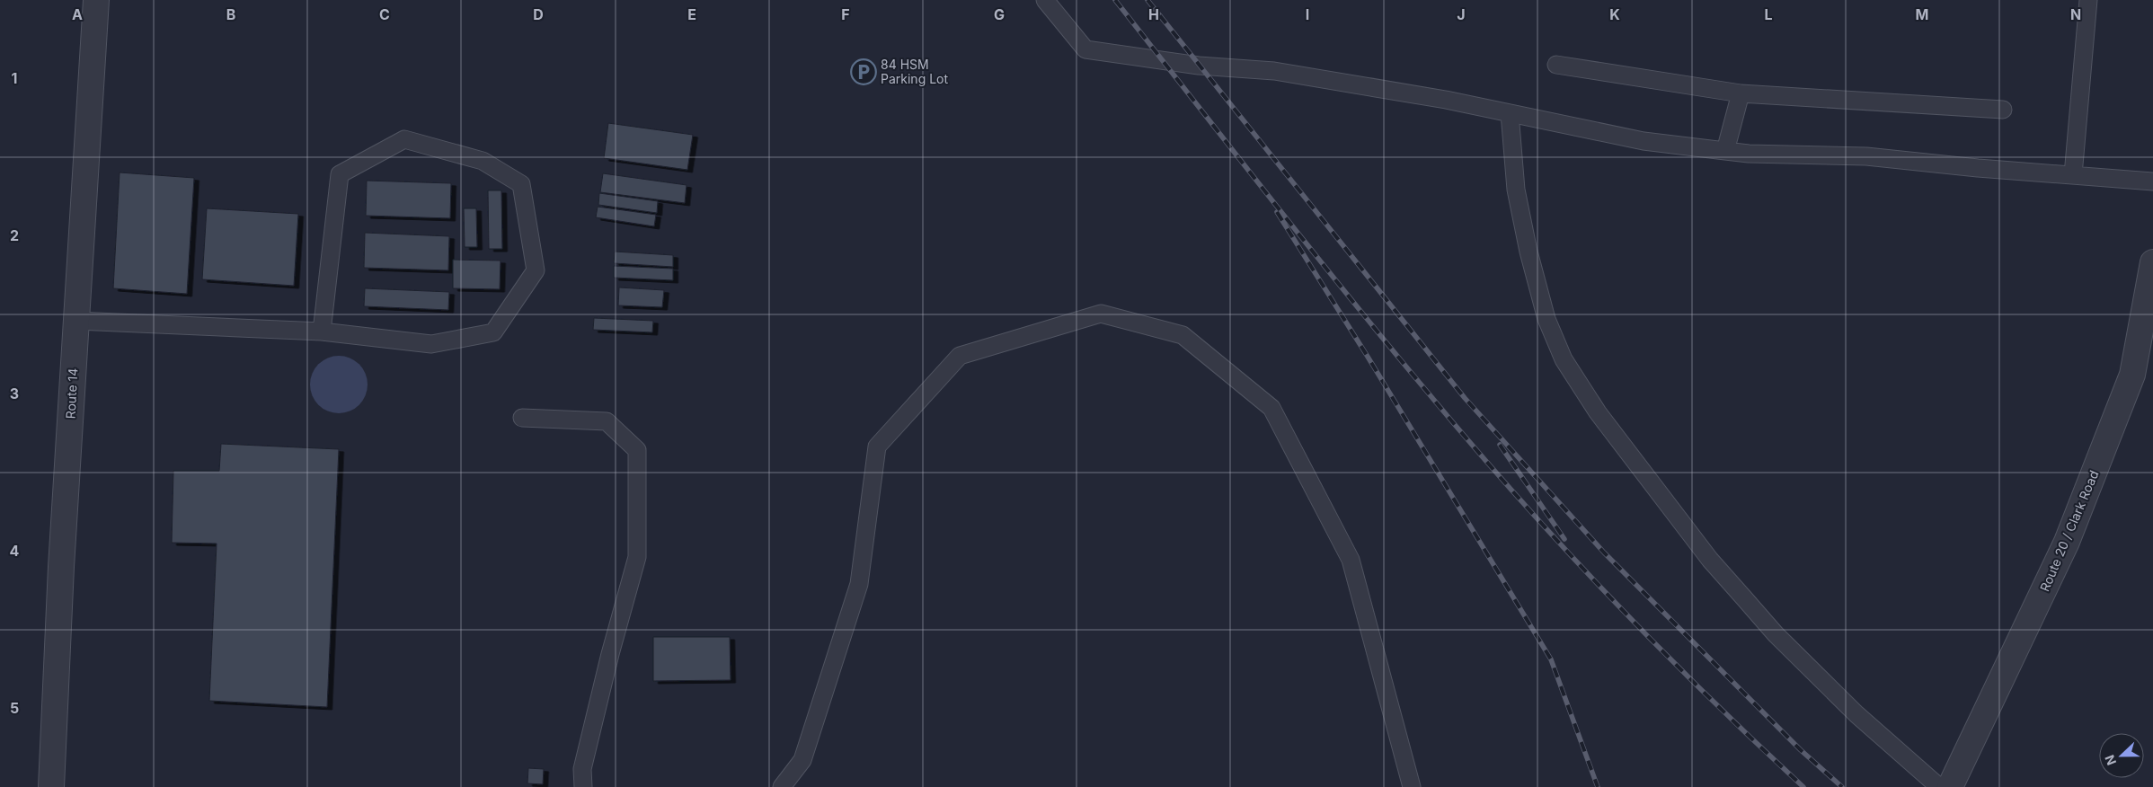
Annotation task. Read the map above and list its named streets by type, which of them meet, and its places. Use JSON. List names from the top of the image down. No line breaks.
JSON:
{"streets":{"street":["Route 14","Route 20 / Clark Road"]},"places":{"parking":["84 HSM Parking Lot"]},"north":"left","grid":{"columns":["A","B","C","D","E","F","G","H","I","J","K","L","M","N"],"rows":["1","2","3","4","5"]}}
